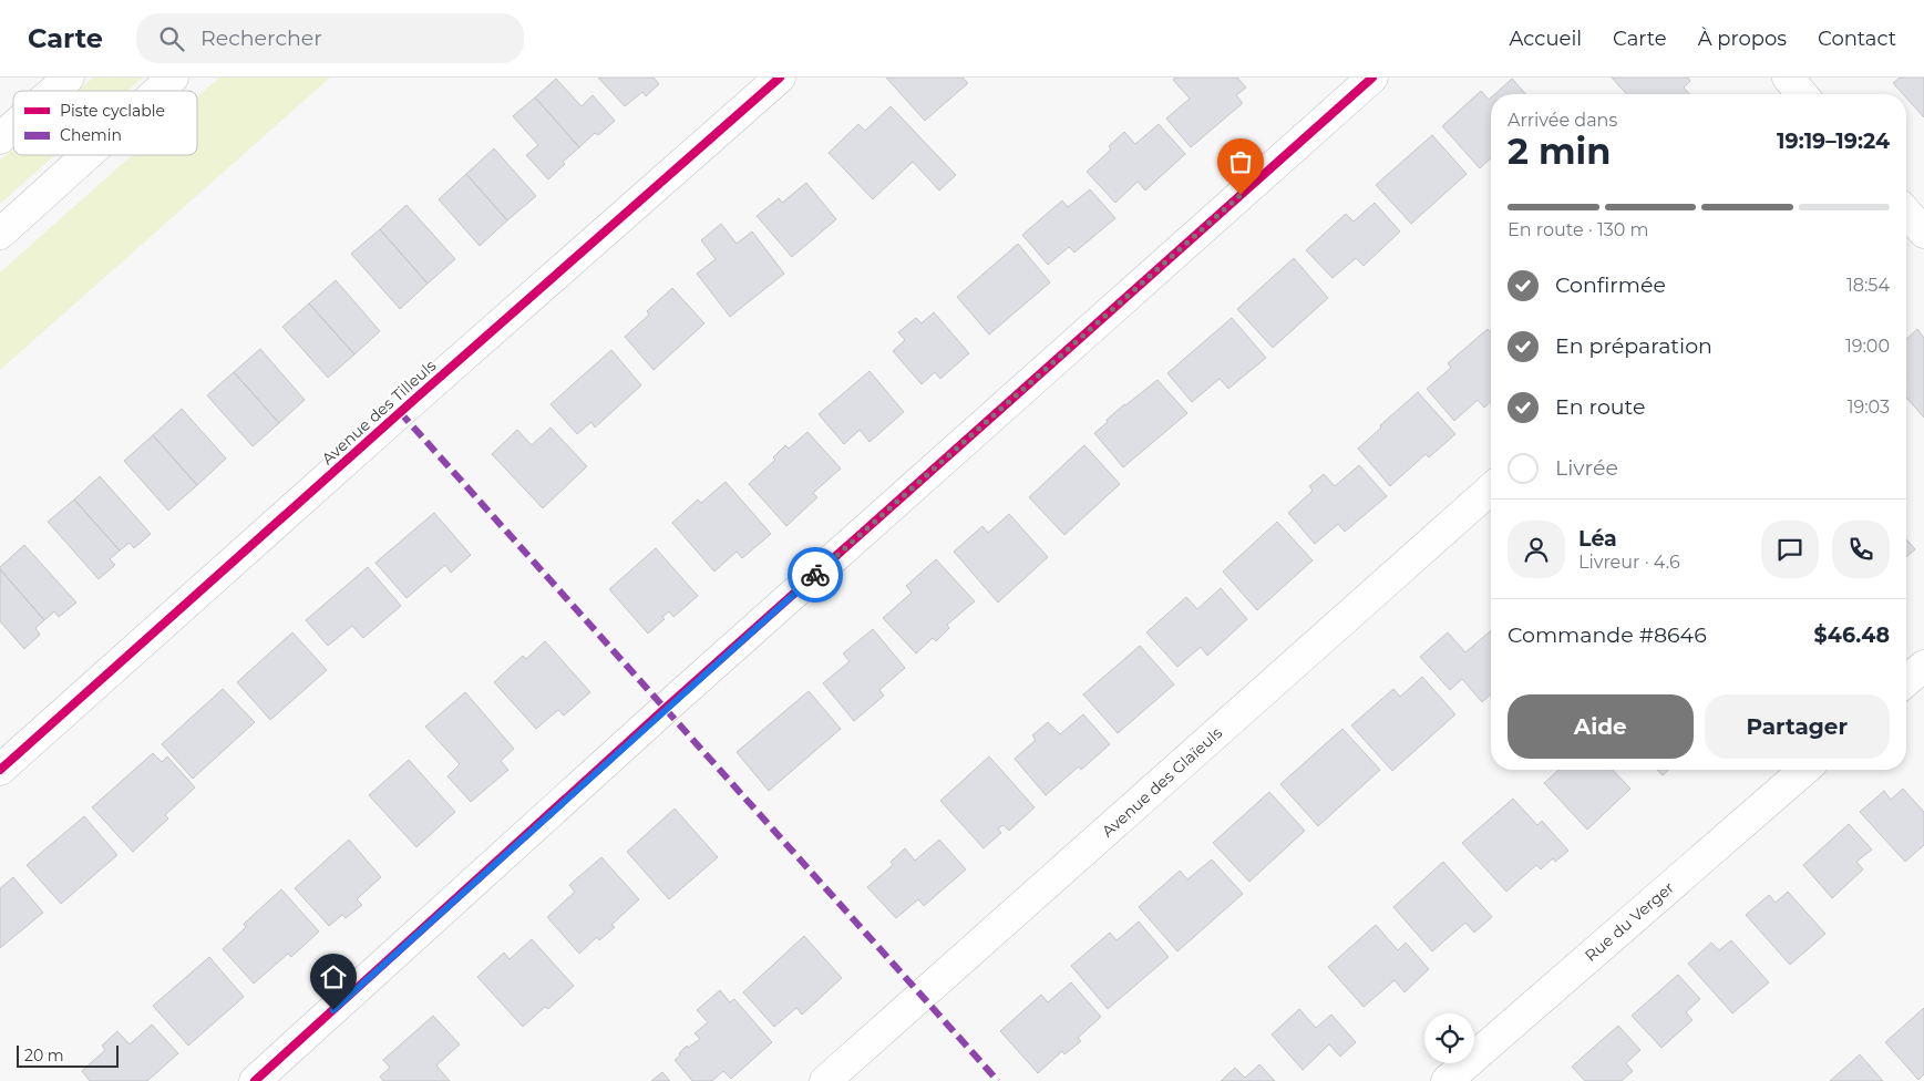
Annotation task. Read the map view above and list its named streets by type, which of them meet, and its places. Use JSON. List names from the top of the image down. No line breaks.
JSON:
{"streets":{"main road":["Avenue des Tilleuls","Avenue des Glaïeuls","Rue du Verger"]},"legend":["Piste cyclable","Chemin"],"scale_bar":"20 m","page":{"header":"Carte","search":"Rechercher","nav":["Accueil","Carte","À propos","Contact"],"heading":["2 min","Arrivée dans","19:19–19:24"],"panel":["Léa","Livreur · 4.6","Commande #8646","$46.48"],"bar":"En route · 130 m","list":[["Confirmée","18:54"],["En préparation","19:00"],["En route","19:03"],"Livrée"],"buttons":["Aide","Partager"],"scale":"20 m"}}
